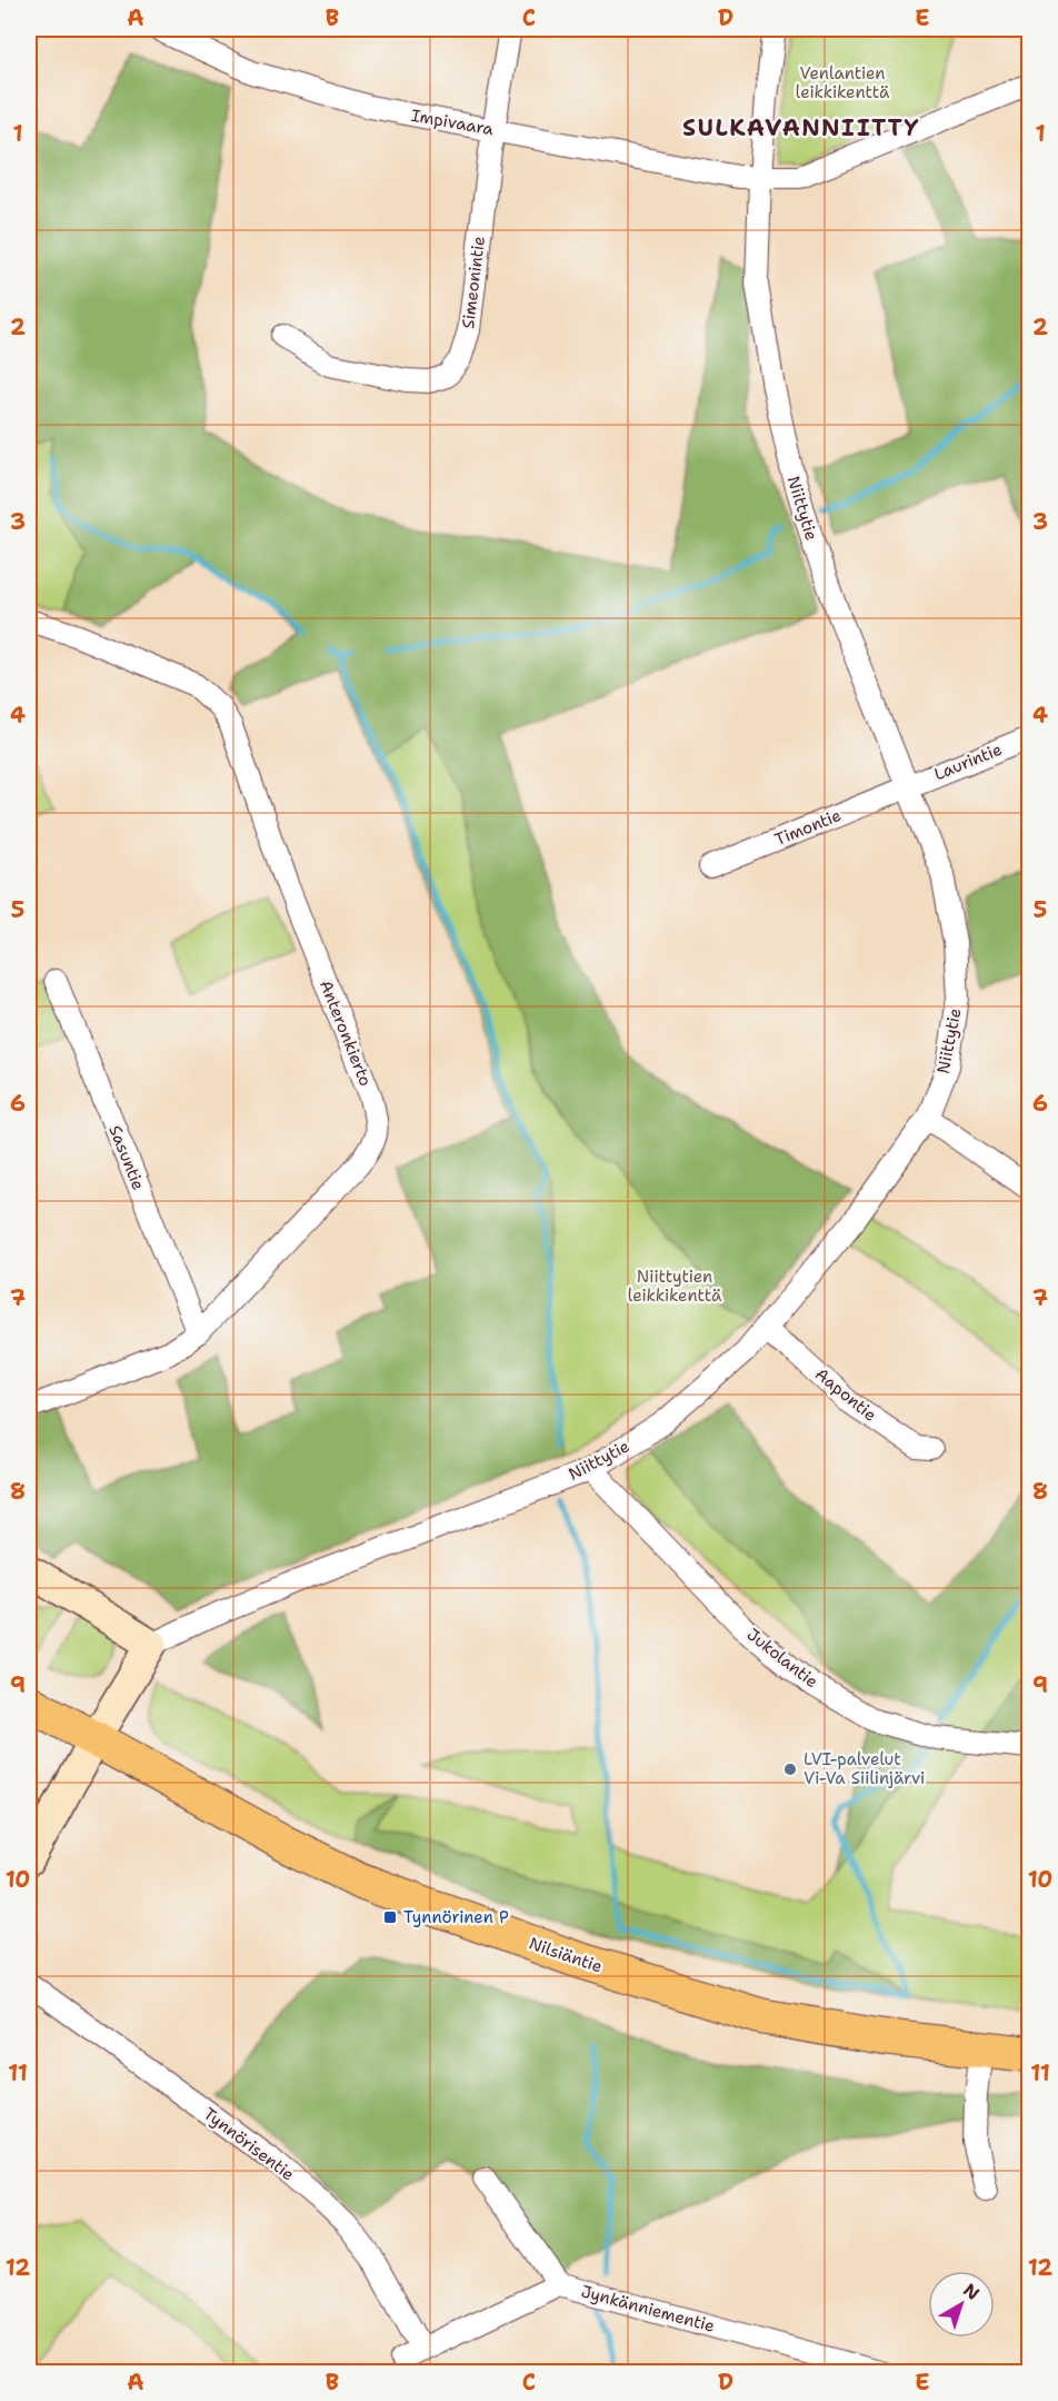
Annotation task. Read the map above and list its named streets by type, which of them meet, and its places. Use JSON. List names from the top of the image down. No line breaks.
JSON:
{"streets":{"main road":["Nilsiäntie"],"street":["Impivaara","Simeonintie","Niittytie","Laurintie","Timontie","Anteronkierto","Sasuntie","Aapontie","Jukolantie","Tynnörisentie","Jynkänniementie"]},"crossings":[["Impivaara","Simeonintie"],["Impivaara","Niittytie"],["Niittytie","Laurintie"],["Niittytie","Timontie"],["Niittytie","Aapontie"],["Niittytie","Jukolantie"],["Laurintie","Timontie"],["Anteronkierto","Sasuntie"],["Tynnörisentie","Jynkänniementie"]],"districts":["SULKAVANNIITTY"],"parks":["Venlantien leikkikenttä","Niittytien leikkikenttä"],"places":{"other":["LVI-palvelut Vi-Va Siilinjärvi"],"transit":["Tynnörinen P"]},"north":"top right","grid":{"columns":["A","B","C","D","E"],"rows":["1","2","3","4","5","6","7","8","9","10","11","12"]}}
